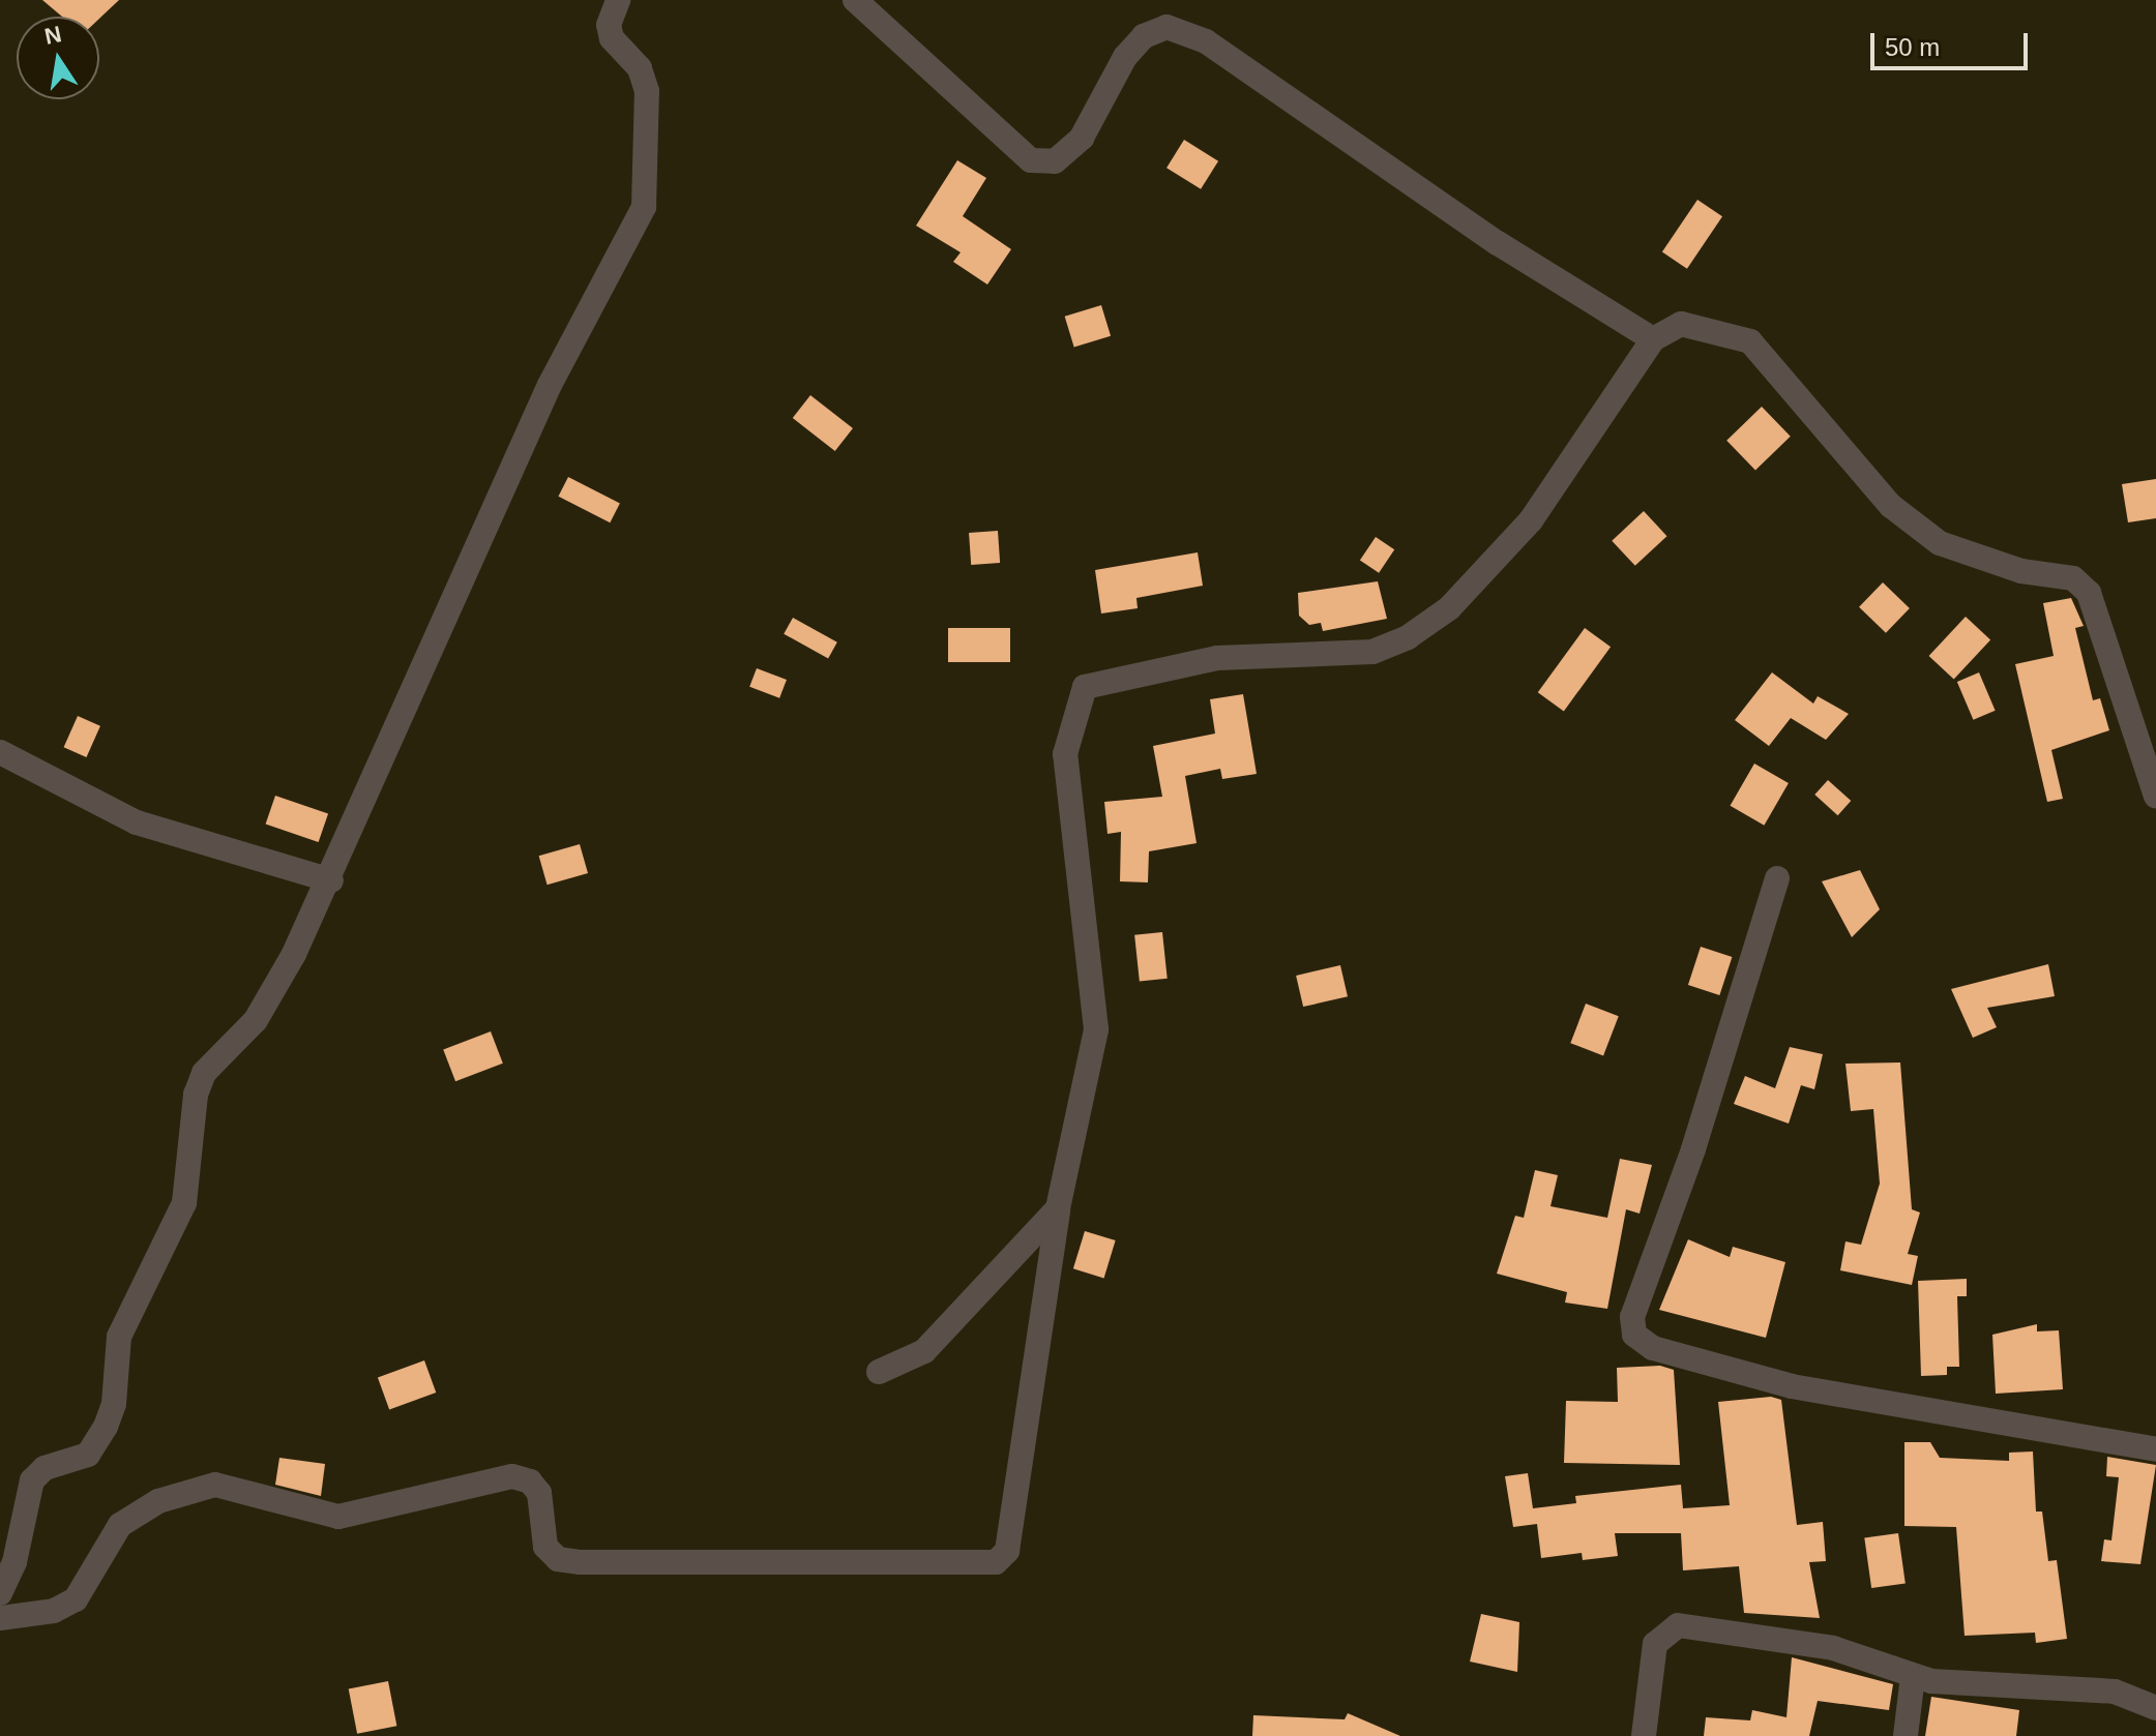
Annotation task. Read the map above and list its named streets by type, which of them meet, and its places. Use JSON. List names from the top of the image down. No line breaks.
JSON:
{"scale_bar":"50 m","north":"top"}
